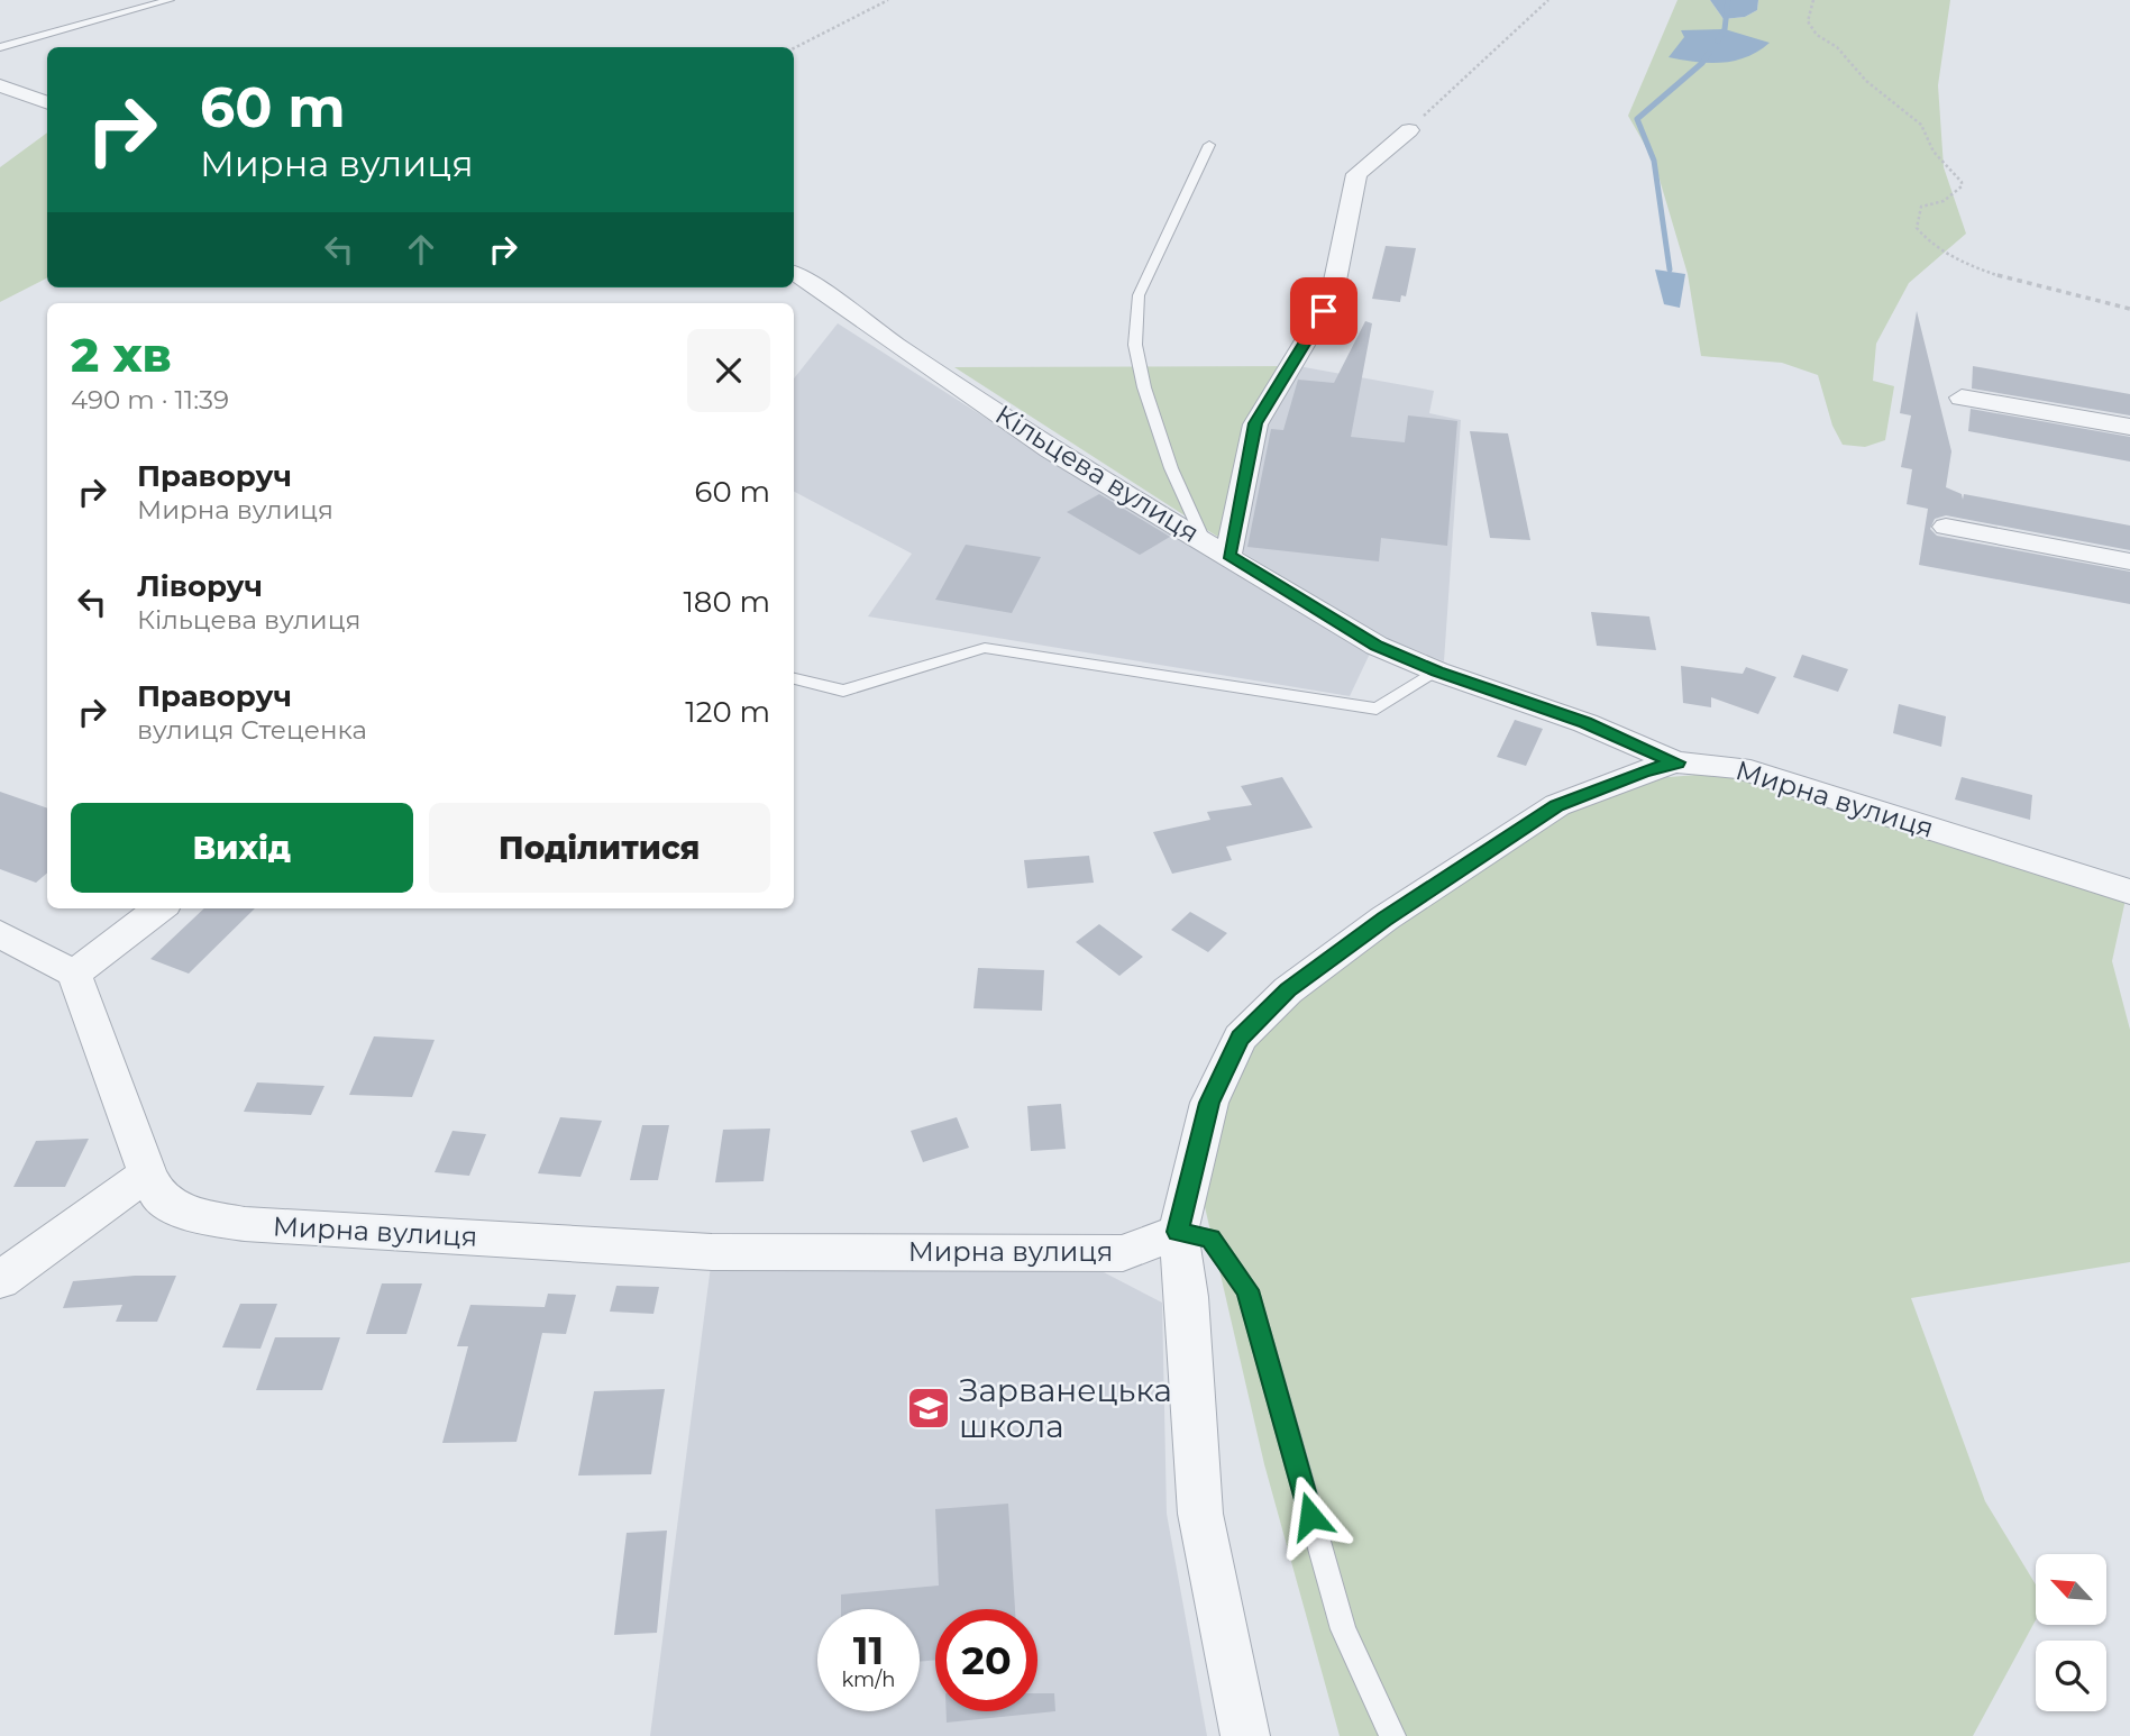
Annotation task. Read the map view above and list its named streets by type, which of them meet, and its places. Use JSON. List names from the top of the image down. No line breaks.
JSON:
{"streets":{"street":["Кільцева вулиця","Мирна вулиця"]},"crossings":[["Кільцева вулиця","Мирна вулиця"]],"places":{"school or university":["Зарванецька школа"]},"north":"top left","page":{"turn":["60 m","Мирна вулиця"],"heading":["2 хв","490 m · 11:39"],"list":[{"name":"Праворуч","note":"Мирна вулиця","value":"60 m"},{"name":"Ліворуч","note":"Кільцева вулиця","value":"180 m"},{"name":"Праворуч","note":"вулиця Стеценка","value":"120 m"}],"buttons":["Вихід","Поділитися"],"speed":"11 km/h","limit":"20"}}
